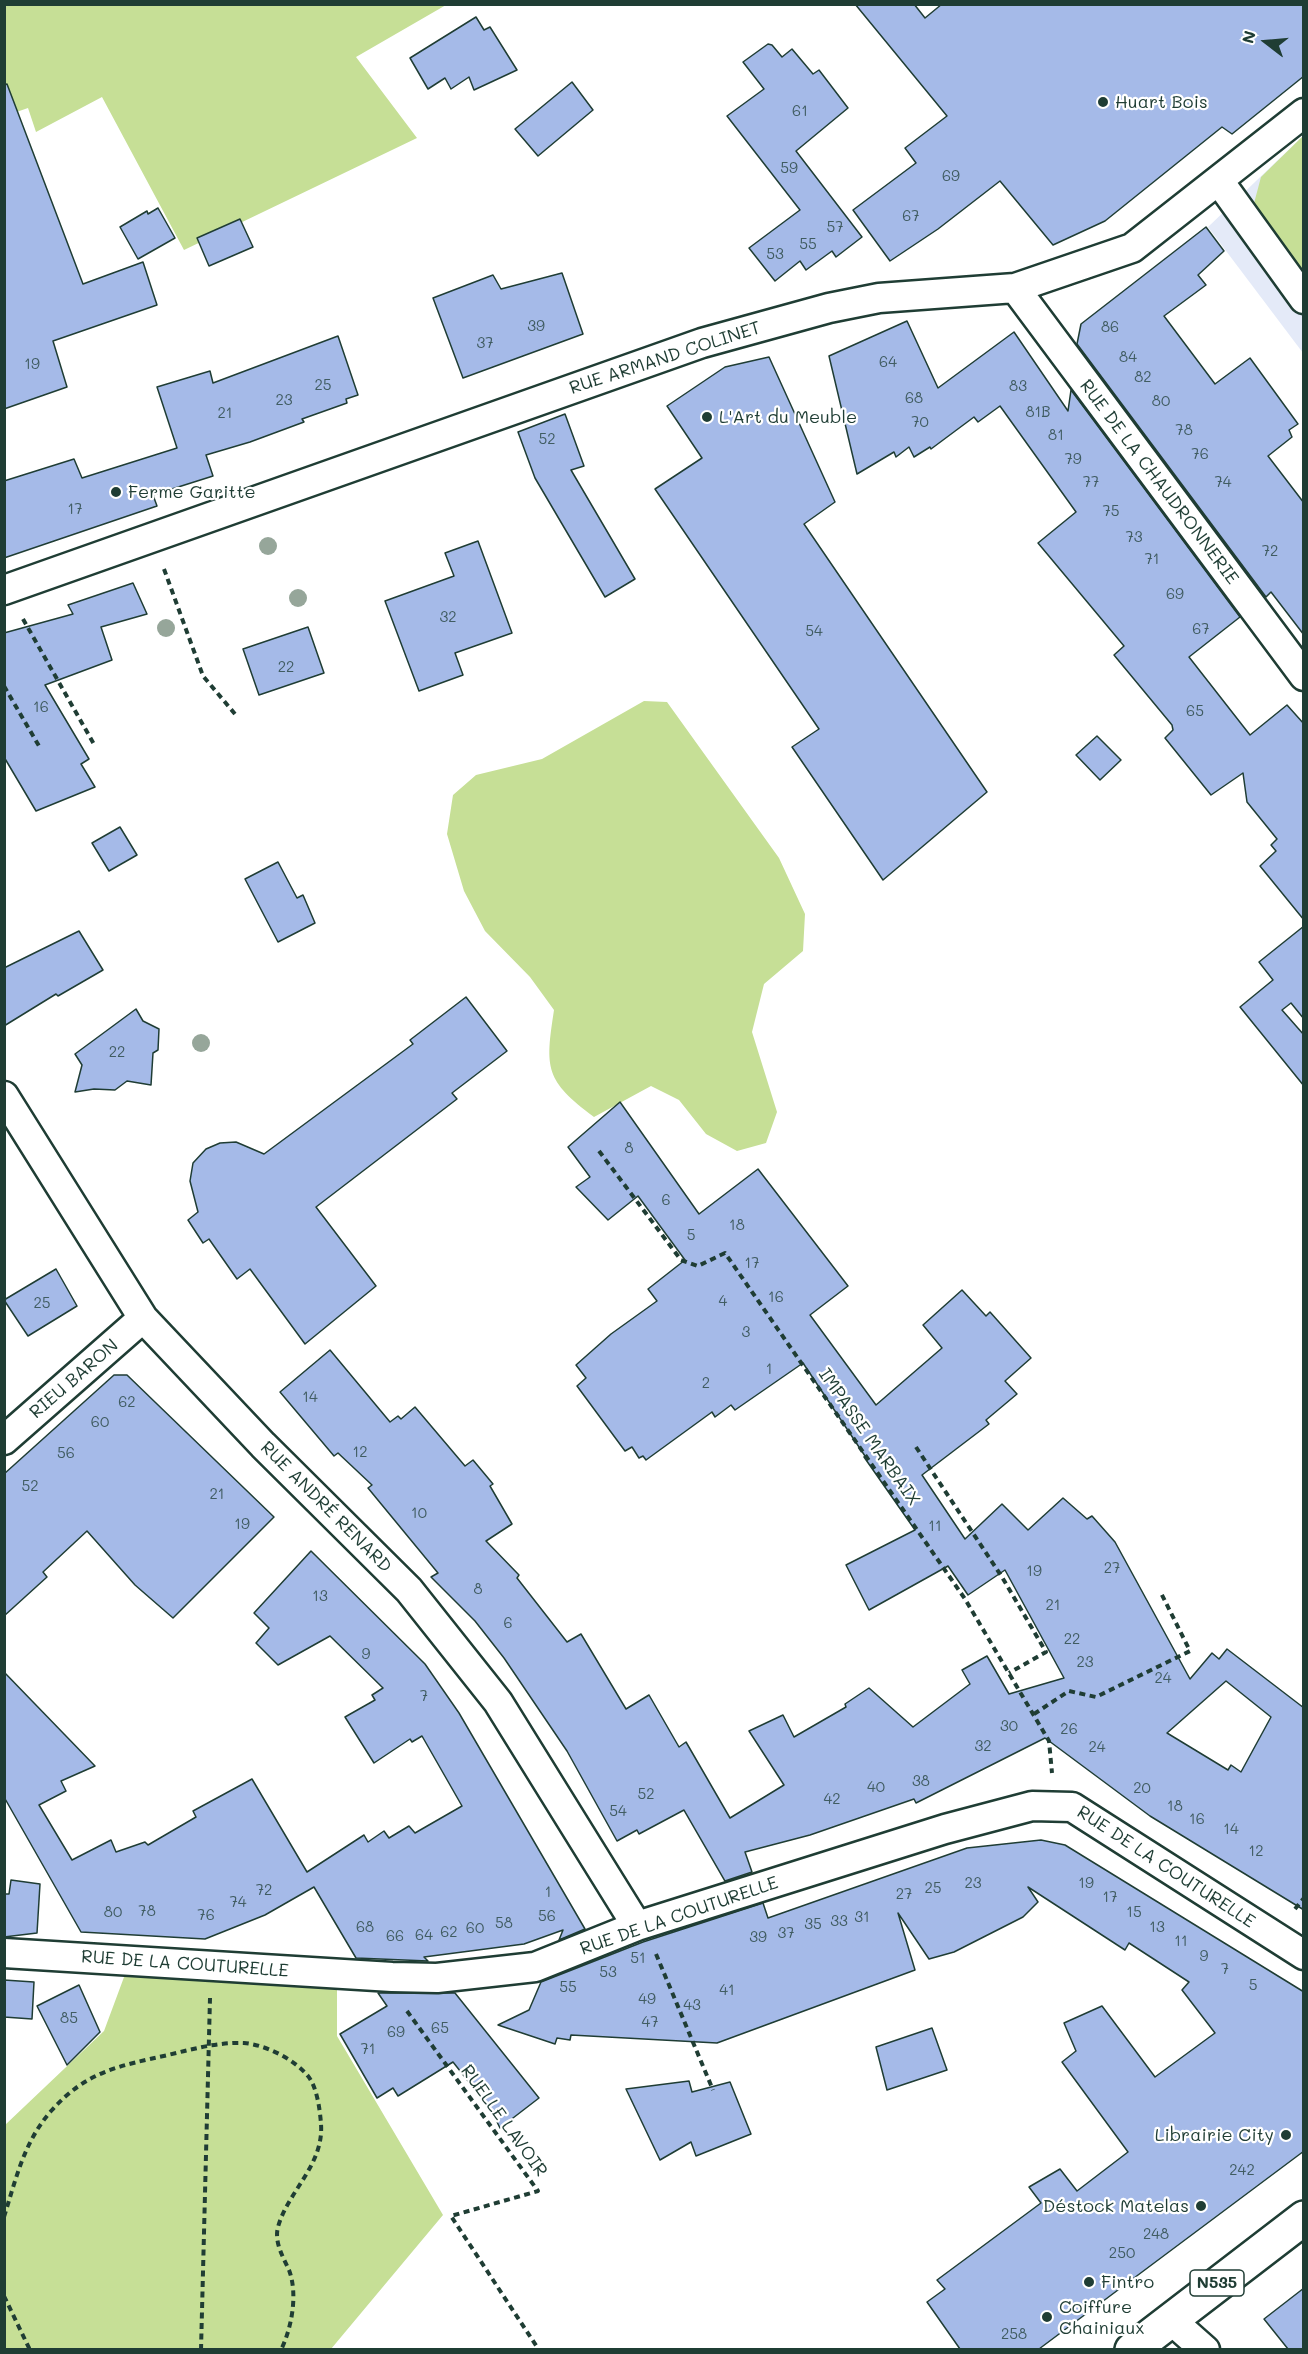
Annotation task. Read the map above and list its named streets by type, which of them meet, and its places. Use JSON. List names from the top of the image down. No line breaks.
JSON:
{"streets":{"main road":["N535"],"street":["RUE ARMAND COLINET","RUE DE LA CHAUDRONNERIE","RIEU BARON","RUE ANDRÉ RENARD","RUE DE LA COUTURELLE"],"path":["IMPASSE MARBAIX","RUELLE LAVOIR"]},"crossings":[["RUE ARMAND COLINET","RUE DE LA CHAUDRONNERIE"],["RIEU BARON","RUE ANDRÉ RENARD"],["IMPASSE MARBAIX","RUE DE LA COUTURELLE"],["RUE ANDRÉ RENARD","RUE DE LA COUTURELLE"],["RUE DE LA COUTURELLE","RUELLE LAVOIR"]],"places":["Huart Bois","L'Art du Meuble","Ferme Garitte","Librairie City","Déstock Matelas","Fintro","Coiffure Chainiaux"],"house_numbers":["61","59","69","67","57","55","53","39","86","37","84","64","19","82","25","83","68","23","80","81B","21","70","78","81","52","76","79","77","74","17","75","73","72","71","69","32","67","54","22","16","65","22","8","6","18","5","17","16","4","25","3","1","2","14","62","60","12","56","52","21","10","19","11","27","19","8","13","21","6","22","9","23","24","7","30","26","32","24","38","40","20","52","42","18","54","16","14","12","23","19","25","72","1","27","17","74","78","80","15","76","56","31","33","58","35","68","13","60","62","37","64","66","39","11","9","51","7","53","5","55","41","49","43","85","47","65","69","71","242","248","250","258"],"north":"left"}
